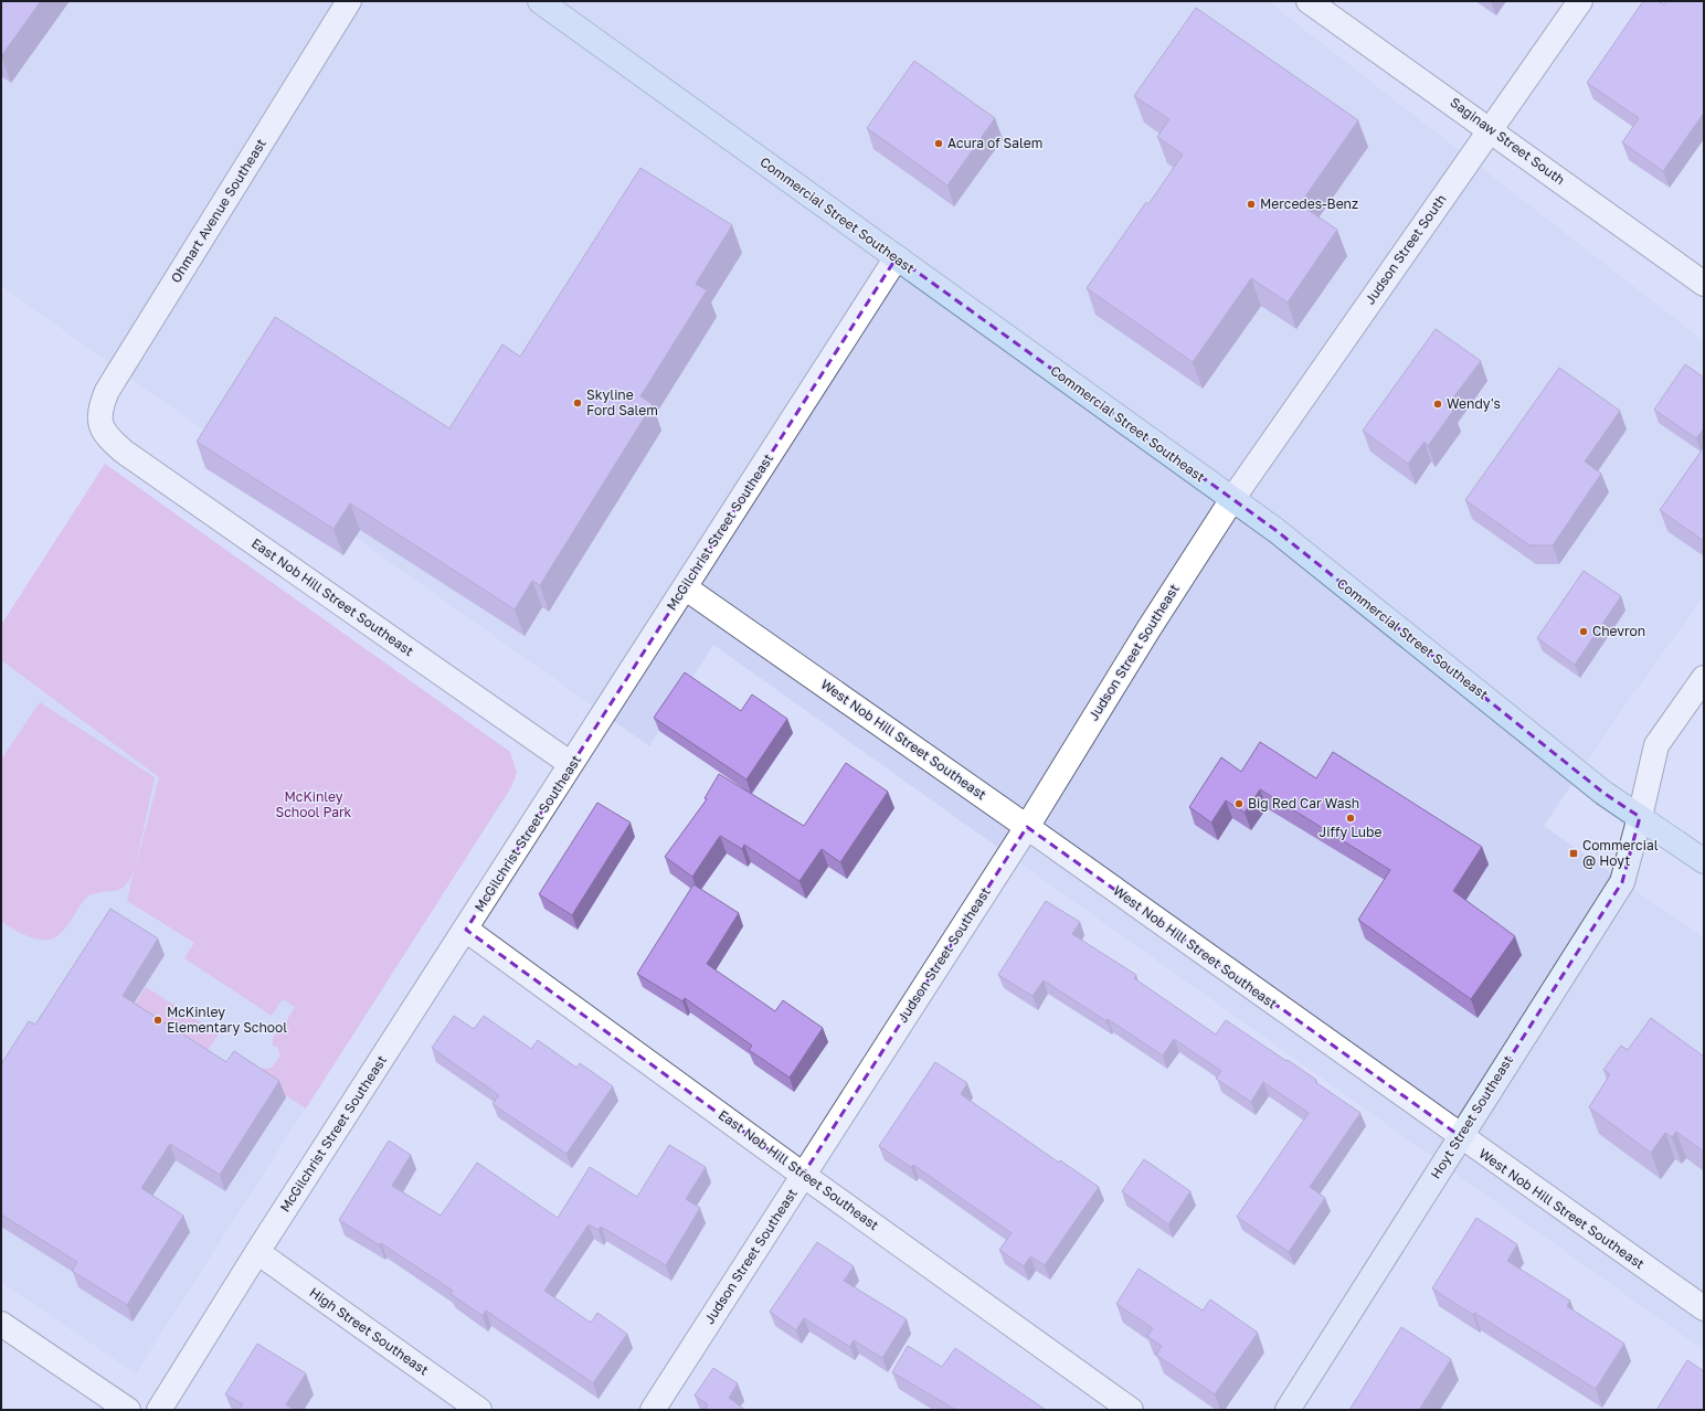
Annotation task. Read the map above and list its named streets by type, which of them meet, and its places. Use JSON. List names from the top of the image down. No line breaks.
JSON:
{"streets":{"main road":["Commercial Street Southeast"],"street":["Saginaw Street South","Ohmart Avenue Southeast","Judson Street South","McGilchrist Street Southeast","East Nob Hill Street Southeast","Judson Street Southeast","West Nob Hill Street Southeast","Hoyt Street Southeast","High Street Southeast"]},"crossings":[["Saginaw Street South","Judson Street South"],["Ohmart Avenue Southeast","East Nob Hill Street Southeast"],["Commercial Street Southeast","Judson Street South"],["Commercial Street Southeast","McGilchrist Street Southeast"],["Commercial Street Southeast","Judson Street Southeast"],["Commercial Street Southeast","Hoyt Street Southeast"],["Judson Street South","Judson Street Southeast"],["McGilchrist Street Southeast","East Nob Hill Street Southeast"],["McGilchrist Street Southeast","West Nob Hill Street Southeast"],["McGilchrist Street Southeast","High Street Southeast"],["East Nob Hill Street Southeast","Judson Street Southeast"],["Judson Street Southeast","West Nob Hill Street Southeast"],["West Nob Hill Street Southeast","Hoyt Street Southeast"]],"parks":["McKinley School Park"],"places":{"other":["Acura of Salem","Mercedes-Benz","Skyline Ford Salem","Wendy's","Chevron","Big Red Car Wash","Jiffy Lube","McKinley Elementary School"],"transit":["Commercial @ Hoyt"]}}
